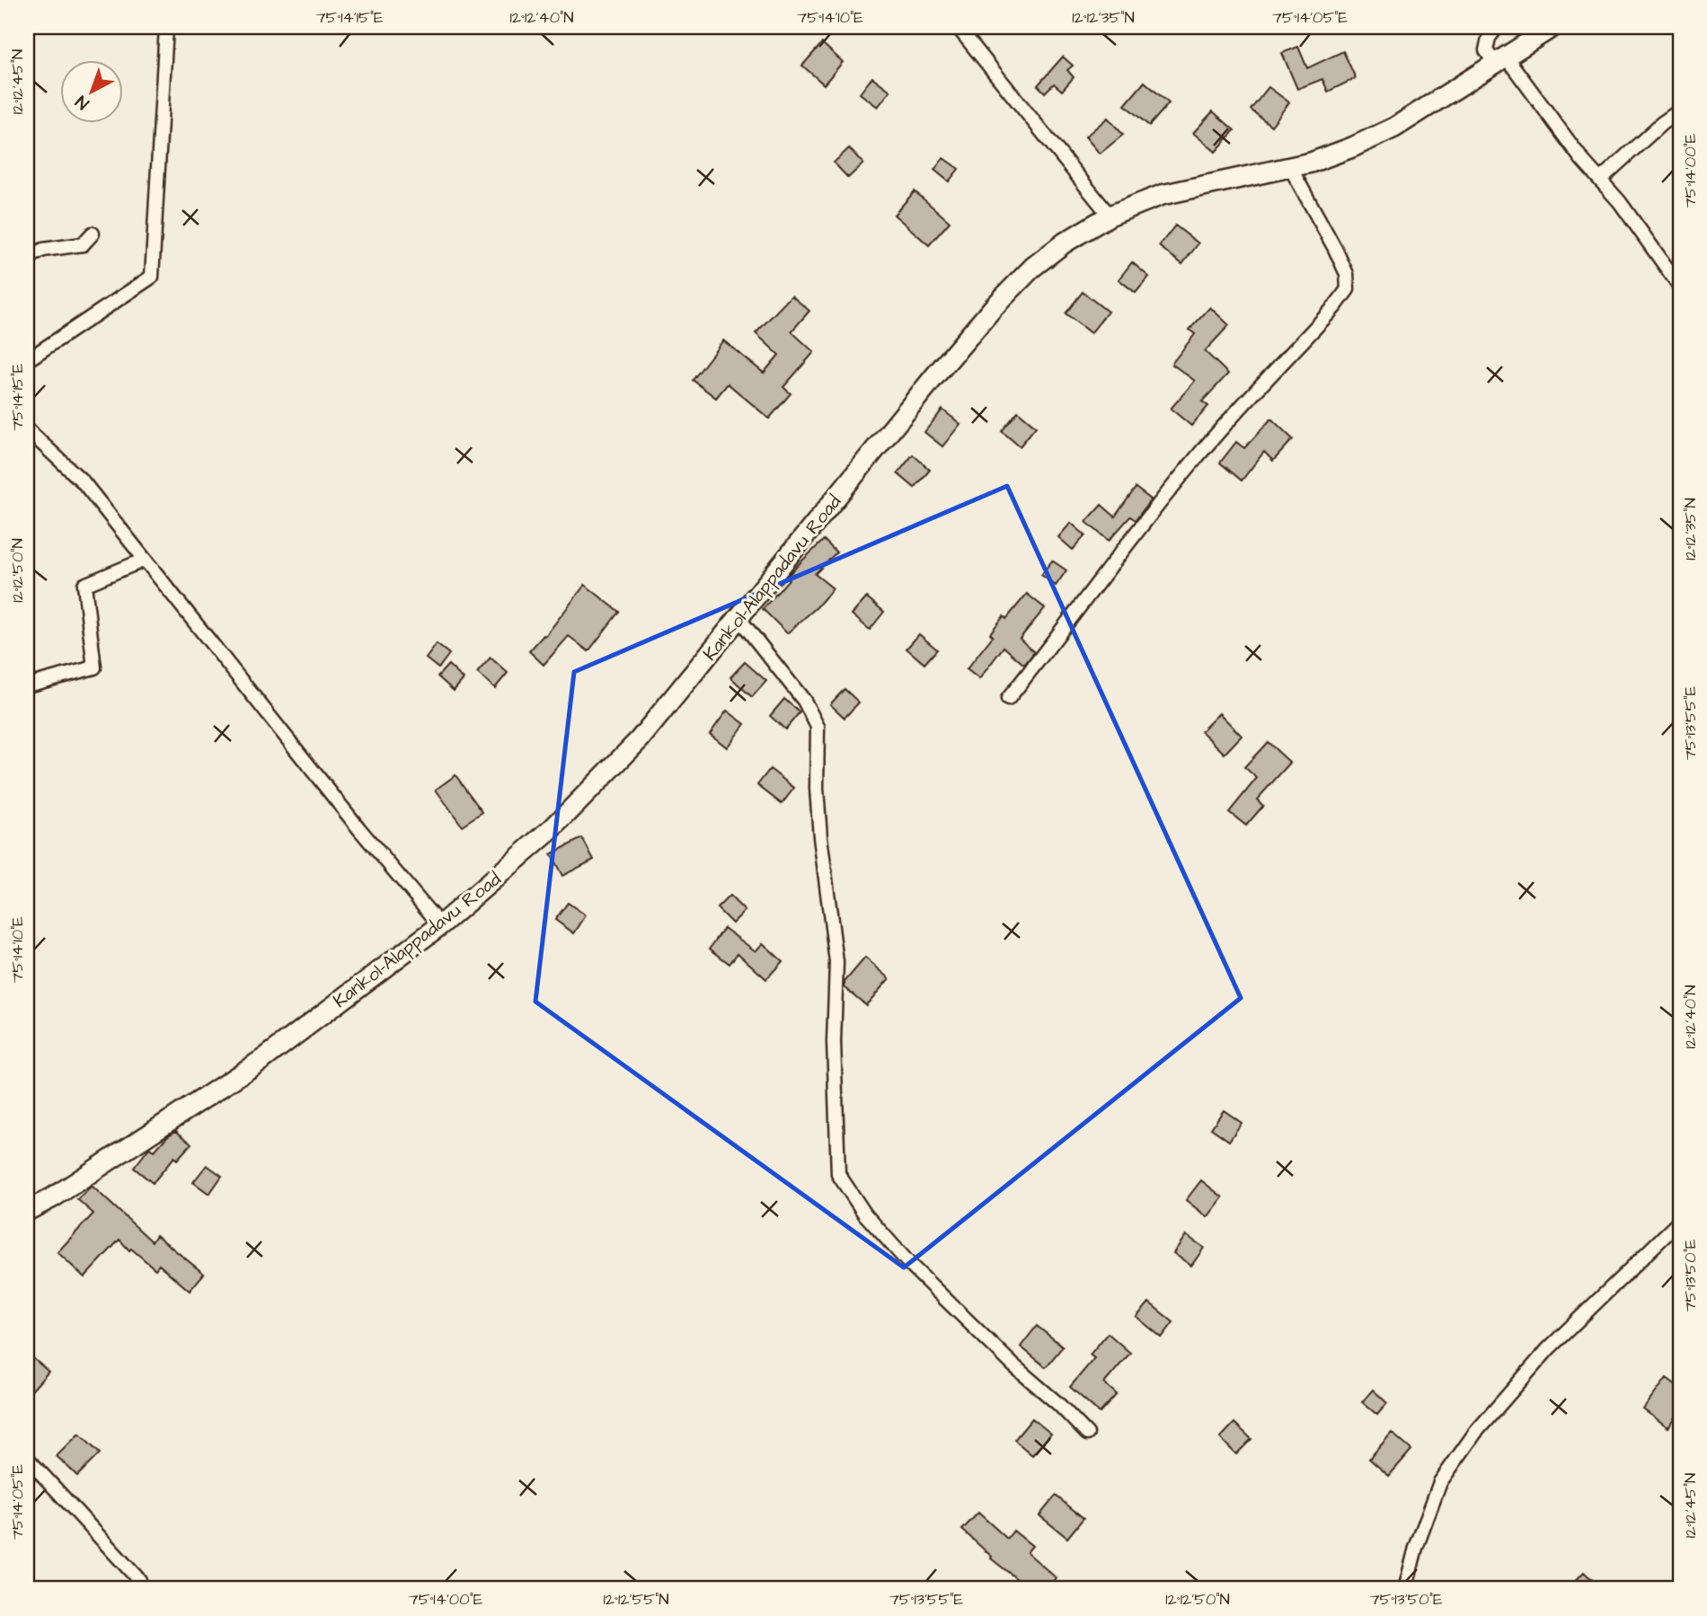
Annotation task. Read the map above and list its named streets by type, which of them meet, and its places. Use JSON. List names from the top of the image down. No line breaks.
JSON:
{"streets":{"main road":["Kankol-Alappadavu Road"]},"north":"bottom left","coordinates":["75°14'15\"E","12°12'40\"N","75°14'10\"E","12°12'35\"N","75°14'05\"E","12°12'45\"N","75°14'00\"E","12°12'50\"N","75°13'55\"E","75°13'50\"E","12°12'55\"N"]}
